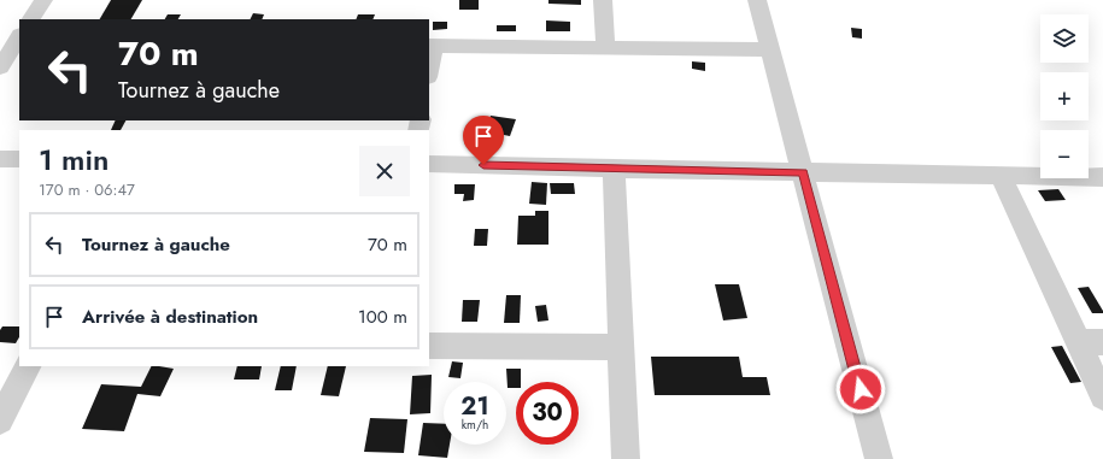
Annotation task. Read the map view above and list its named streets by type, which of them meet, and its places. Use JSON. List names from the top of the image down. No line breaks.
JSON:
{"page":{"map_buttons":["+","−"],"turn":["70 m","Tournez à gauche"],"heading":["1 min","170 m · 06:47"],"list":[{"name":"Tournez à gauche","value":"70 m"},{"name":"Arrivée à destination","value":"100 m"}],"speed":"21 km/h","limit":"30"}}
